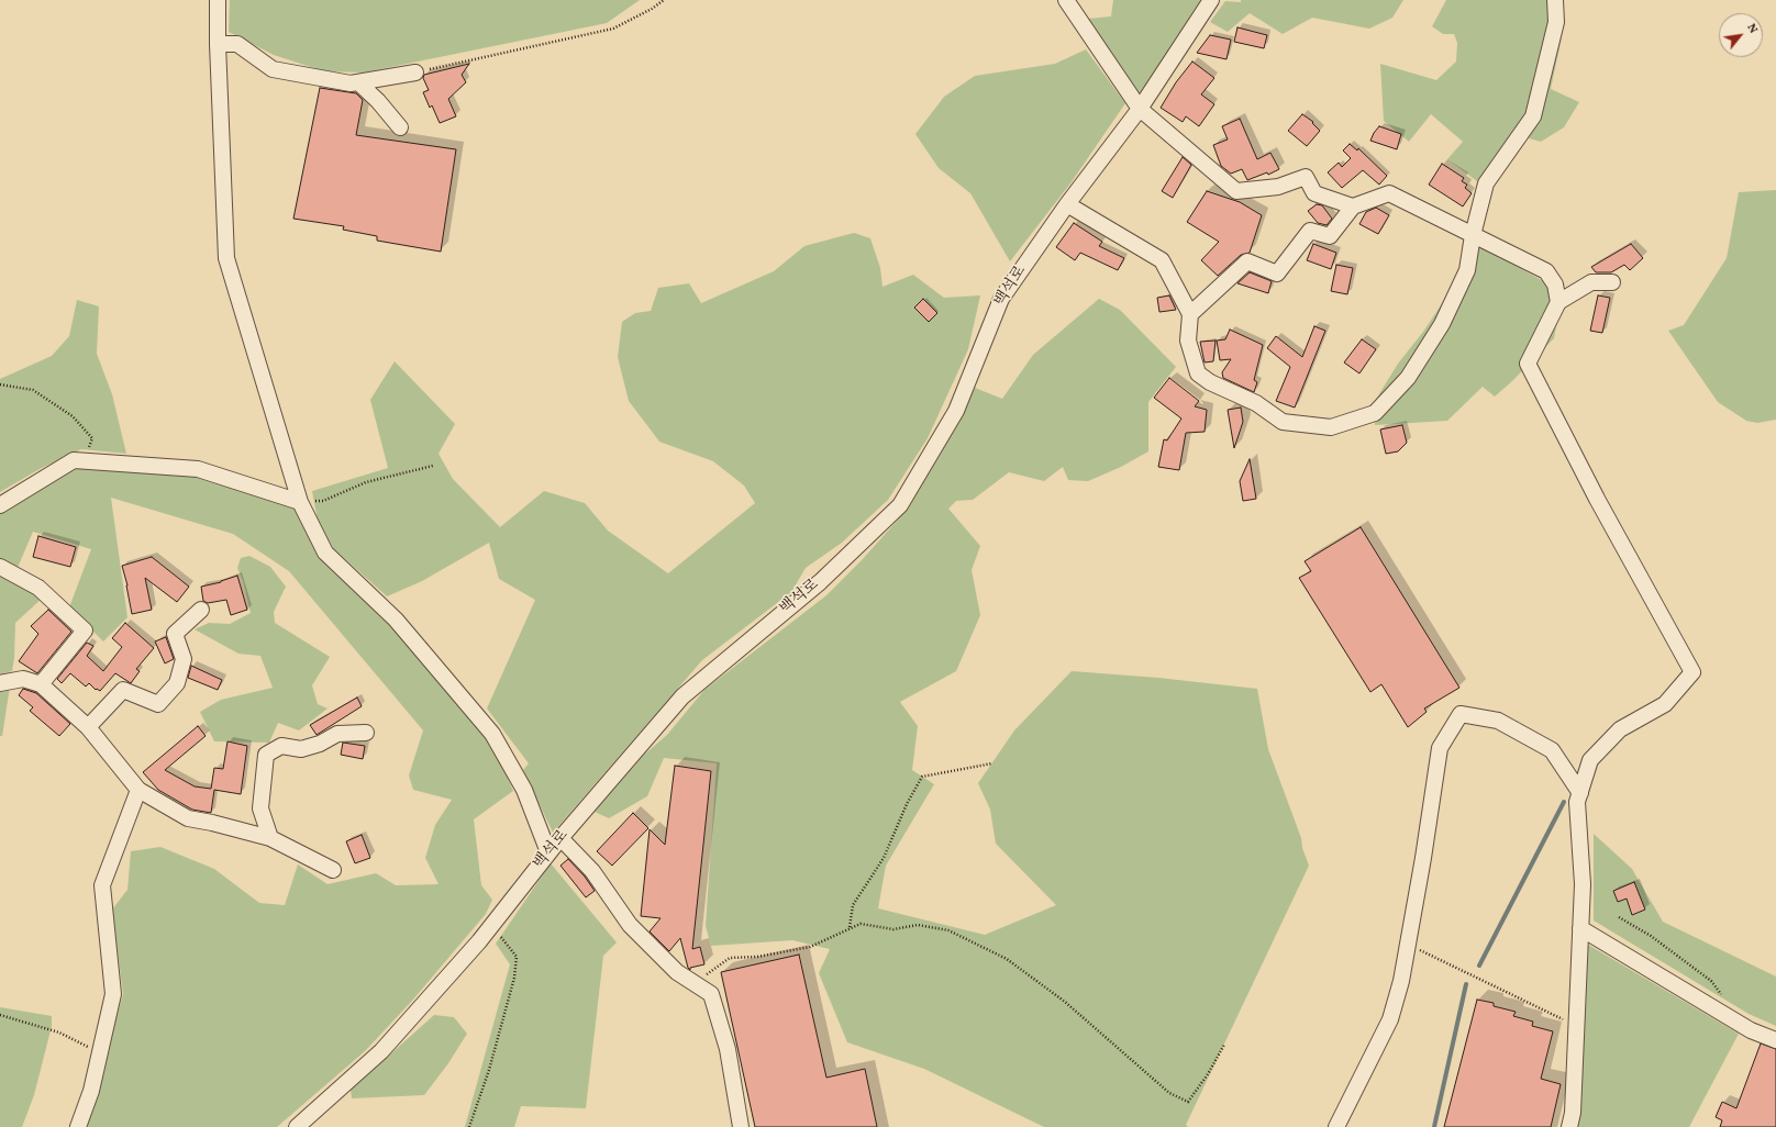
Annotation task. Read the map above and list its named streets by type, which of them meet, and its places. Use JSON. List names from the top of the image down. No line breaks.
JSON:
{"streets":{"street":["백석로"]},"north":"top right"}
